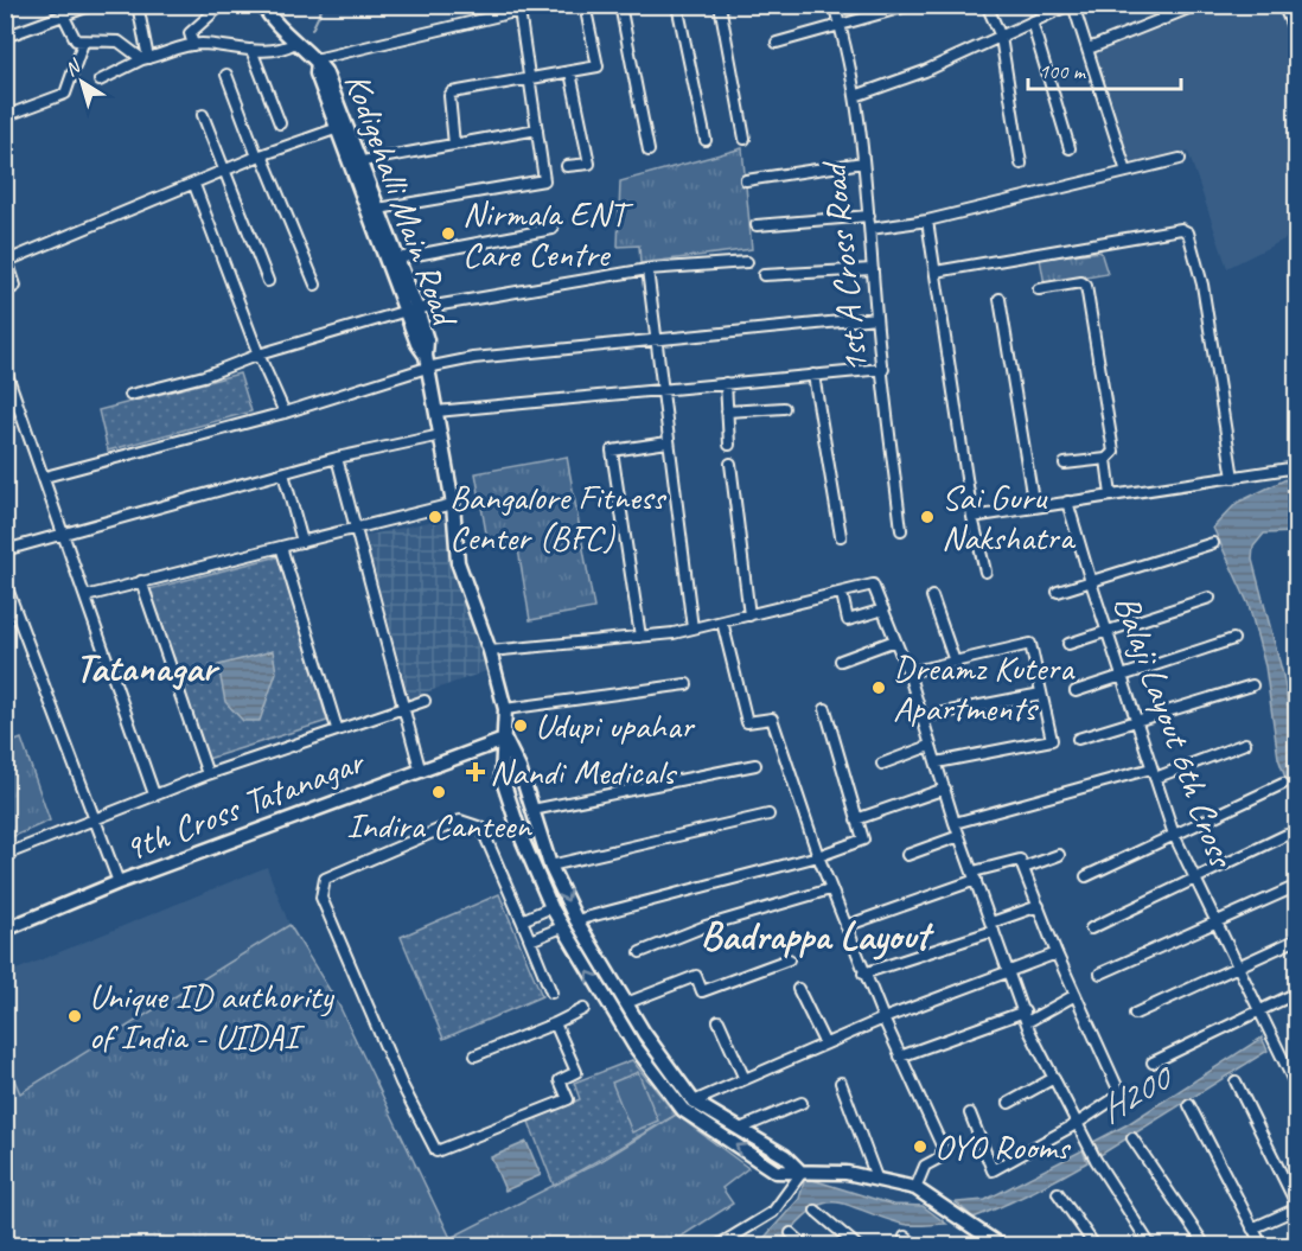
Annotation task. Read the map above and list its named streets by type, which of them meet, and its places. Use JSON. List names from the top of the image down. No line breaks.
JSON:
{"streets":{"street":["Kodigehalli Main Road","1st A Cross Road","Balaji Layout 6th Cross","9th Cross Tatanagar"]},"crossings":[["Kodigehalli Main Road","9th Cross Tatanagar"]],"districts":["Tatanagar","Badrappa Layout"],"water":["H200"],"places":{"other":["Nirmala ENT Care Centre","Bangalore Fitness Center (BFC)","Sai Guru Nakshatra","Dreamz Kutera Apartments","Udupi upahar","Indira Canteen","Unique ID authority of India - UIDAI","OYO Rooms"],"health":["Nandi Medicals"]},"scale_bar":"100 m","north":"top left"}
